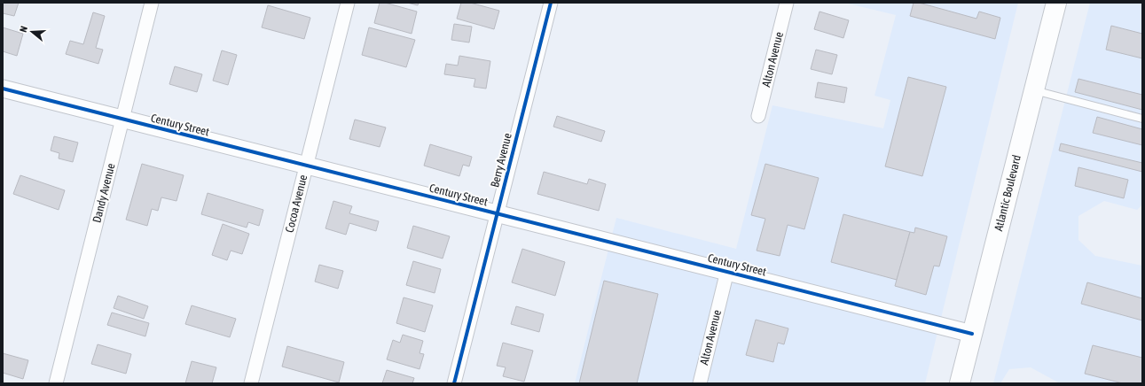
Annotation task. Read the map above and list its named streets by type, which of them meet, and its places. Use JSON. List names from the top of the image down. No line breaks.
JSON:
{"streets":{"main road":["Atlantic Boulevard"],"street":["Alton Avenue","Century Street","Berry Avenue","Dandy Avenue","Cocoa Avenue"]},"crossings":[["Alton Avenue","Century Street"],["Century Street","Berry Avenue"],["Century Street","Dandy Avenue"],["Century Street","Atlantic Boulevard"],["Century Street","Cocoa Avenue"]],"north":"left"}
